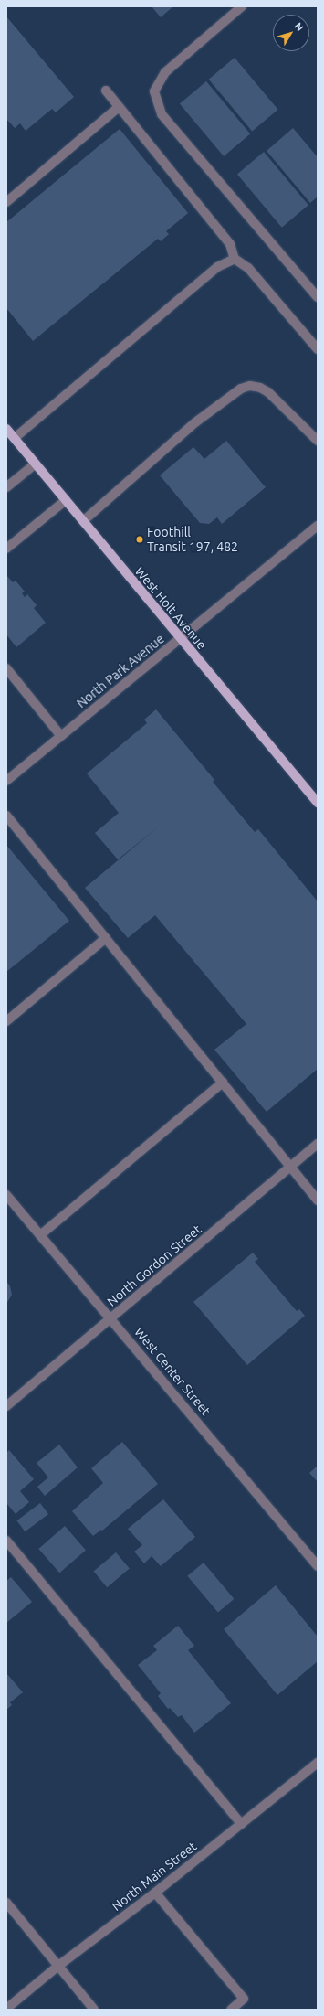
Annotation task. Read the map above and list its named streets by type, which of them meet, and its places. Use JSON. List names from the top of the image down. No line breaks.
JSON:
{"streets":{"main road":["West Holt Avenue"],"street":["North Park Avenue","North Gordon Street","West Center Street","North Main Street"]},"crossings":[["West Holt Avenue","North Park Avenue"],["North Gordon Street","West Center Street"]],"places":["Foothill Transit 197, 482"],"north":"top right"}
